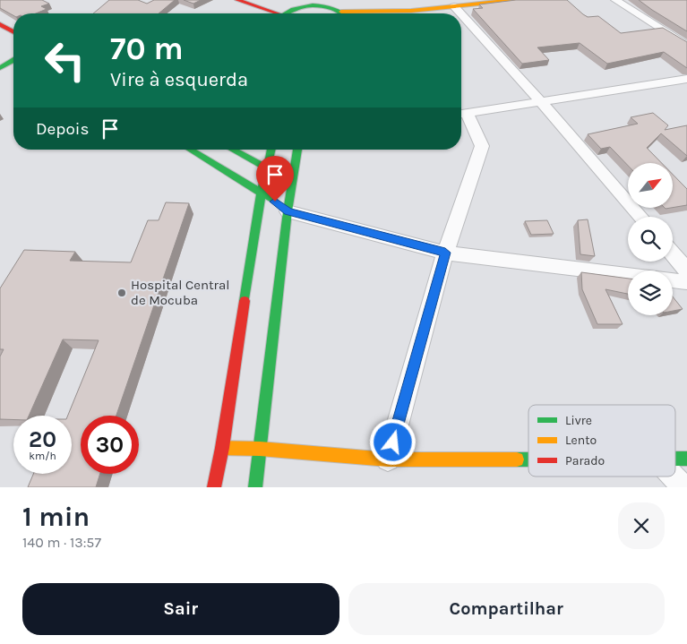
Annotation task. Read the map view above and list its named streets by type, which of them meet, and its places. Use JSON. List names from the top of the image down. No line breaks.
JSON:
{"places":["Hospital Central de Mocuba"],"legend":["Livre","Lento","Parado"],"north":"top right","page":{"turn":["70 m","Vire à esquerda"],"then":"Depois","speed":"20 km/h","limit":"30","heading":["1 min","140 m · 13:57"],"buttons":["Sair","Compartilhar"]}}
